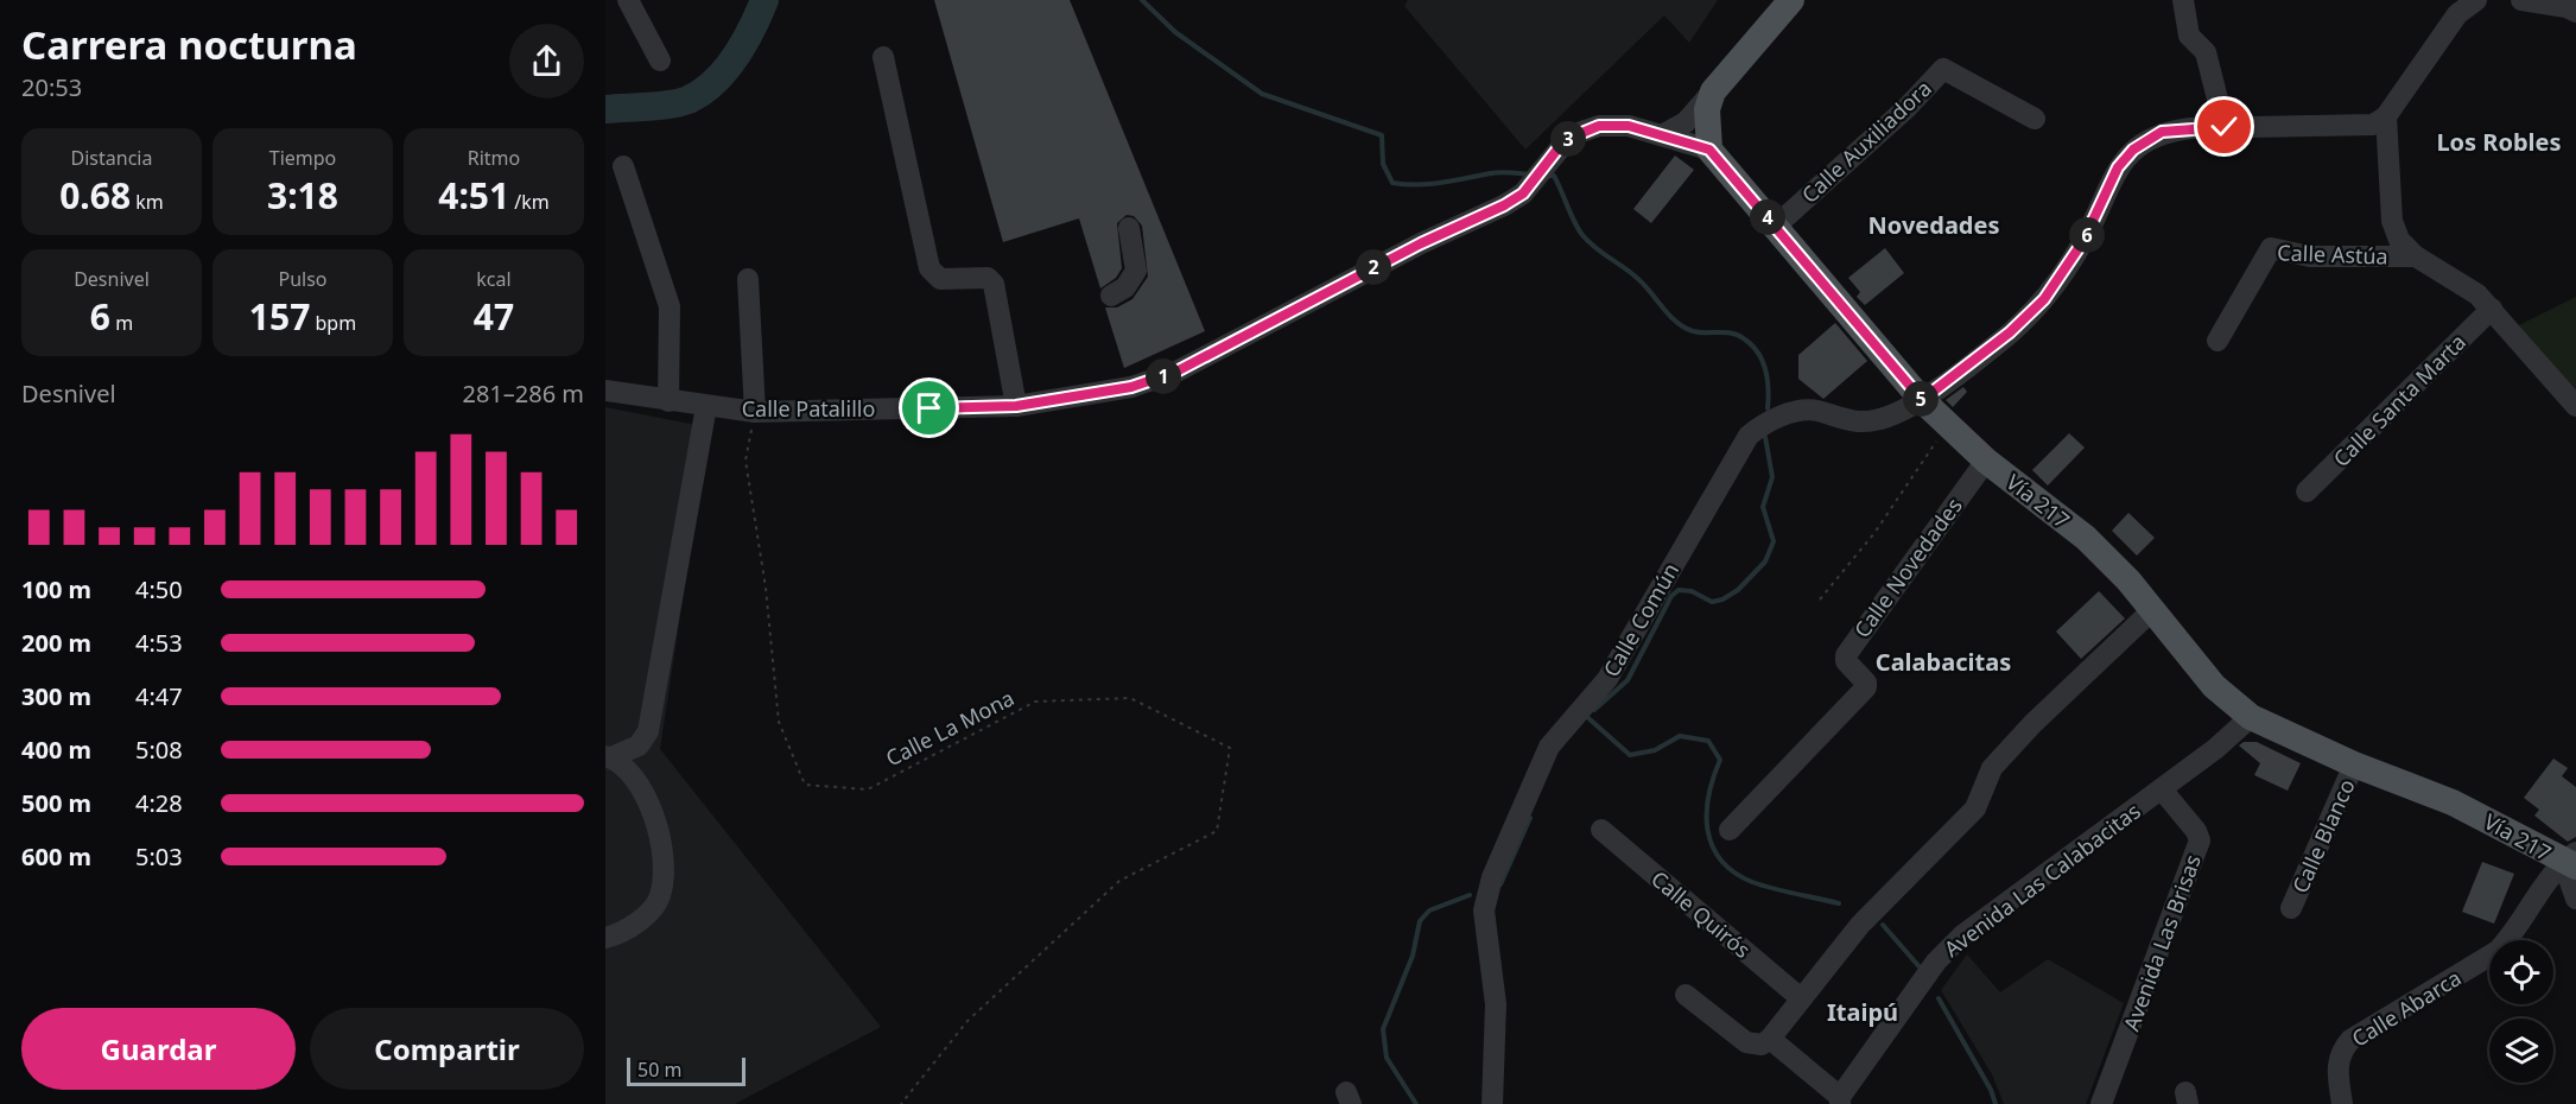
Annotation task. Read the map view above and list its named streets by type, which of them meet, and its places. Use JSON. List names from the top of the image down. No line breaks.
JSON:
{"streets":{"main road":["Vía 217"],"street":["Calle Auxiliadora","Calle Astúa","Calle Santa Marta","Calle Patalillo","Calle Novedades","Calle Común","Calle Blanco","Avenida Las Calabacitas","Calle Quirós","Avenida Las Brisas","Calle Abarca"],"path":["Calle La Mona"]},"crossings":[["Calle Auxiliadora","Vía 217"],["Calle Patalillo","Vía 217"],["Calle Patalillo","Calle La Mona"],["Vía 217","Calle Novedades"],["Vía 217","Calle Común"],["Vía 217","Calle Blanco"],["Vía 217","Avenida Las Calabacitas"],["Vía 217","Calle Abarca"],["Avenida Las Calabacitas","Avenida Las Brisas"]],"districts":["Los Robles","Novedades","Calabacitas","Itaipú"],"scale_bar":"50 m","page":{"heading":["Carrera nocturna","20:53"],"stats":[["Distancia","0.68 km"],["Tiempo","3:18"],["Ritmo","4:51 /km"],["Desnivel","6 m"],["Pulso","157 bpm"],["kcal","47"]],"pins":["3","4","6","2","1","5"],"chart":["Desnivel","281–286 m"],"list":[{"name":"100 m","note":"4:50"},{"name":"200 m","note":"4:53"},{"name":"300 m","note":"4:47"},{"name":"400 m","note":"5:08"},{"name":"500 m","note":"4:28"},{"name":"600 m","note":"5:03"}],"buttons":["Guardar","Compartir"],"scale":"50 m"}}
